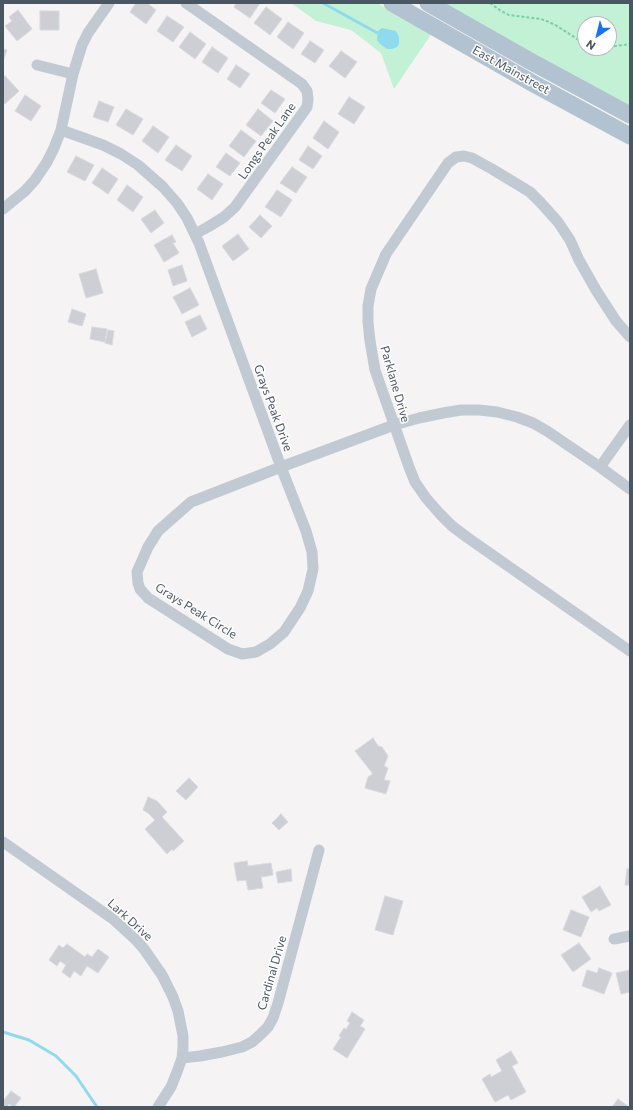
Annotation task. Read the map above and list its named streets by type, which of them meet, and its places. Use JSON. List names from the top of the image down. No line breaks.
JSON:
{"streets":{"main road":["East Mainstreet"],"street":["Longs Peak Lane","Parklane Drive","Grays Peak Drive","Grays Peak Circle","Lark Drive","Cardinal Drive"]},"crossings":[["Longs Peak Lane","Grays Peak Drive"],["Parklane Drive","Grays Peak Drive"],["Grays Peak Drive","Grays Peak Circle"],["Lark Drive","Cardinal Drive"]],"north":"bottom left"}
